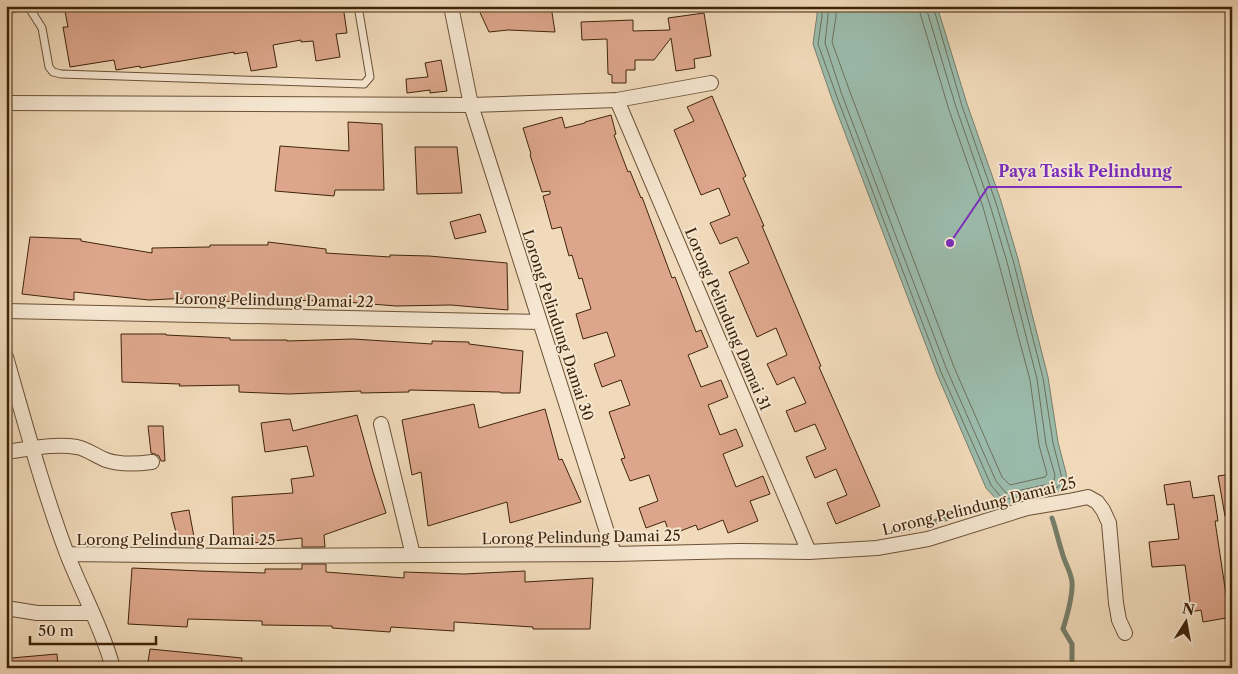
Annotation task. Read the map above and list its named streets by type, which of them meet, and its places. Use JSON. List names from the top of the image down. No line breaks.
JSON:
{"streets":{"street":["Lorong Pelindung Damai 22","Lorong Pelindung Damai 31","Lorong Pelindung Damai 30","Lorong Pelindung Damai 25"]},"crossings":[["Lorong Pelindung Damai 22","Lorong Pelindung Damai 30"],["Lorong Pelindung Damai 31","Lorong Pelindung Damai 25"],["Lorong Pelindung Damai 30","Lorong Pelindung Damai 25"]],"places":["Paya Tasik Pelindung"],"scale_bar":"50 m","north":"top"}
